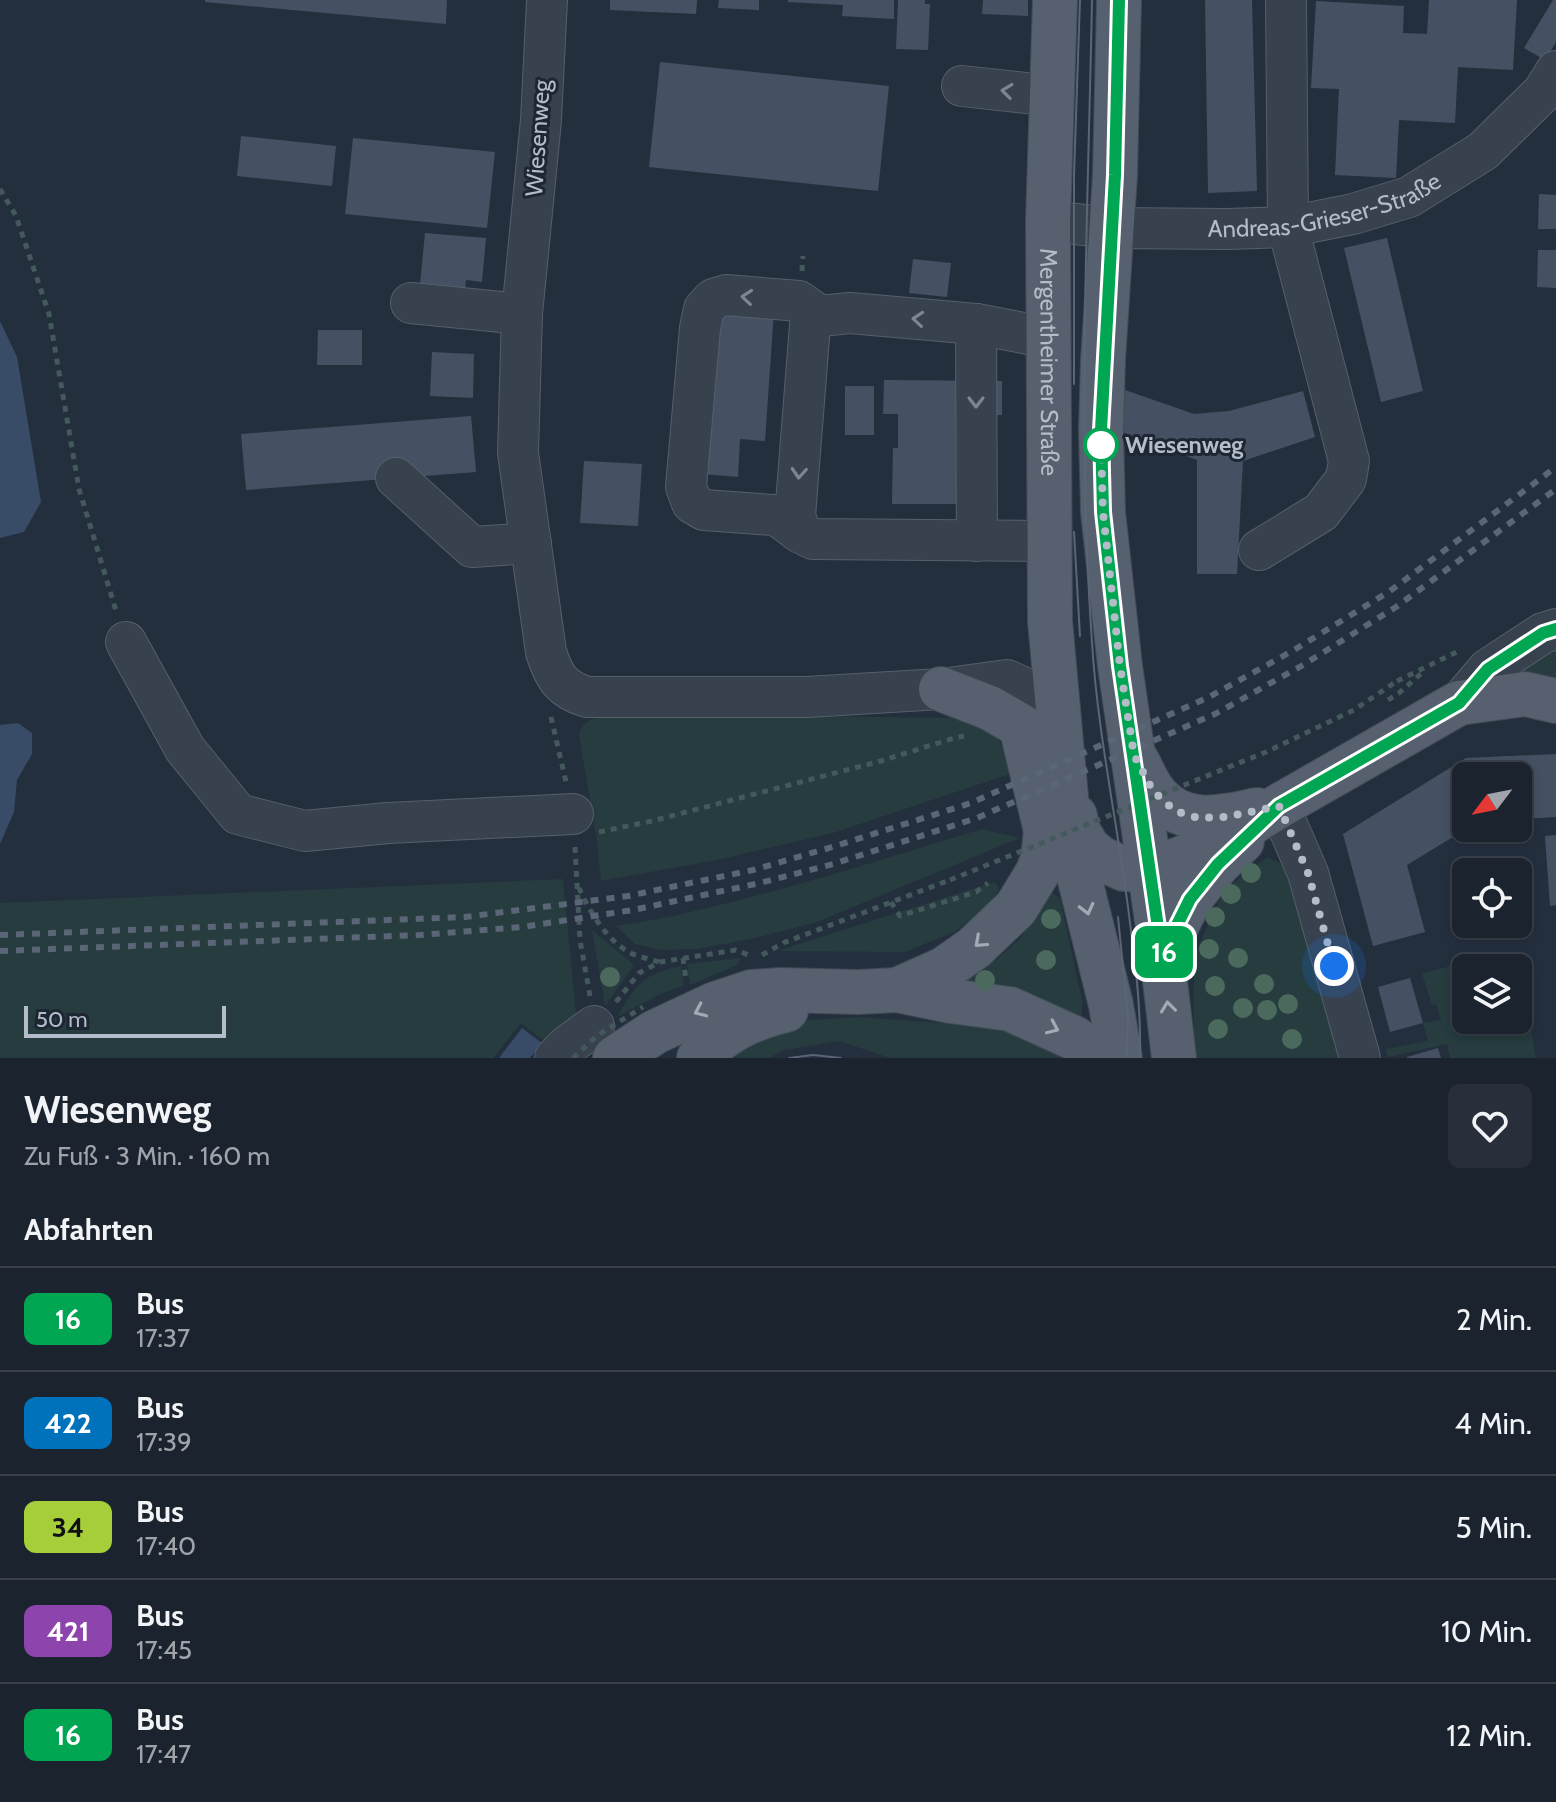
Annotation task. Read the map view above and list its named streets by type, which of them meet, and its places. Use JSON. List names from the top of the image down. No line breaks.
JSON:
{"streets":{"main road":["Mergentheimer Straße"],"street":["Wiesenweg","Andreas-Grieser-Straße"]},"crossings":[["Andreas-Grieser-Straße","Mergentheimer Straße"]],"places":["Wiesenweg"],"lines":["bus line 16"],"scale_bar":"50 m","north":"bottom left","page":{"on_map":"16","scale":"50 m","heading":[["Wiesenweg","Zu Fuß · 3 Min. · 160 m"],"Abfahrten"],"list":[{"mark":"16","name":"Bus","note":"17:37","value":"2 Min."},{"mark":"422","name":"Bus","note":"17:39","value":"4 Min."},{"mark":"34","name":"Bus","note":"17:40","value":"5 Min."},{"mark":"421","name":"Bus","note":"17:45","value":"10 Min."},{"mark":"16","name":"Bus","note":"17:47","value":"12 Min."}]}}
